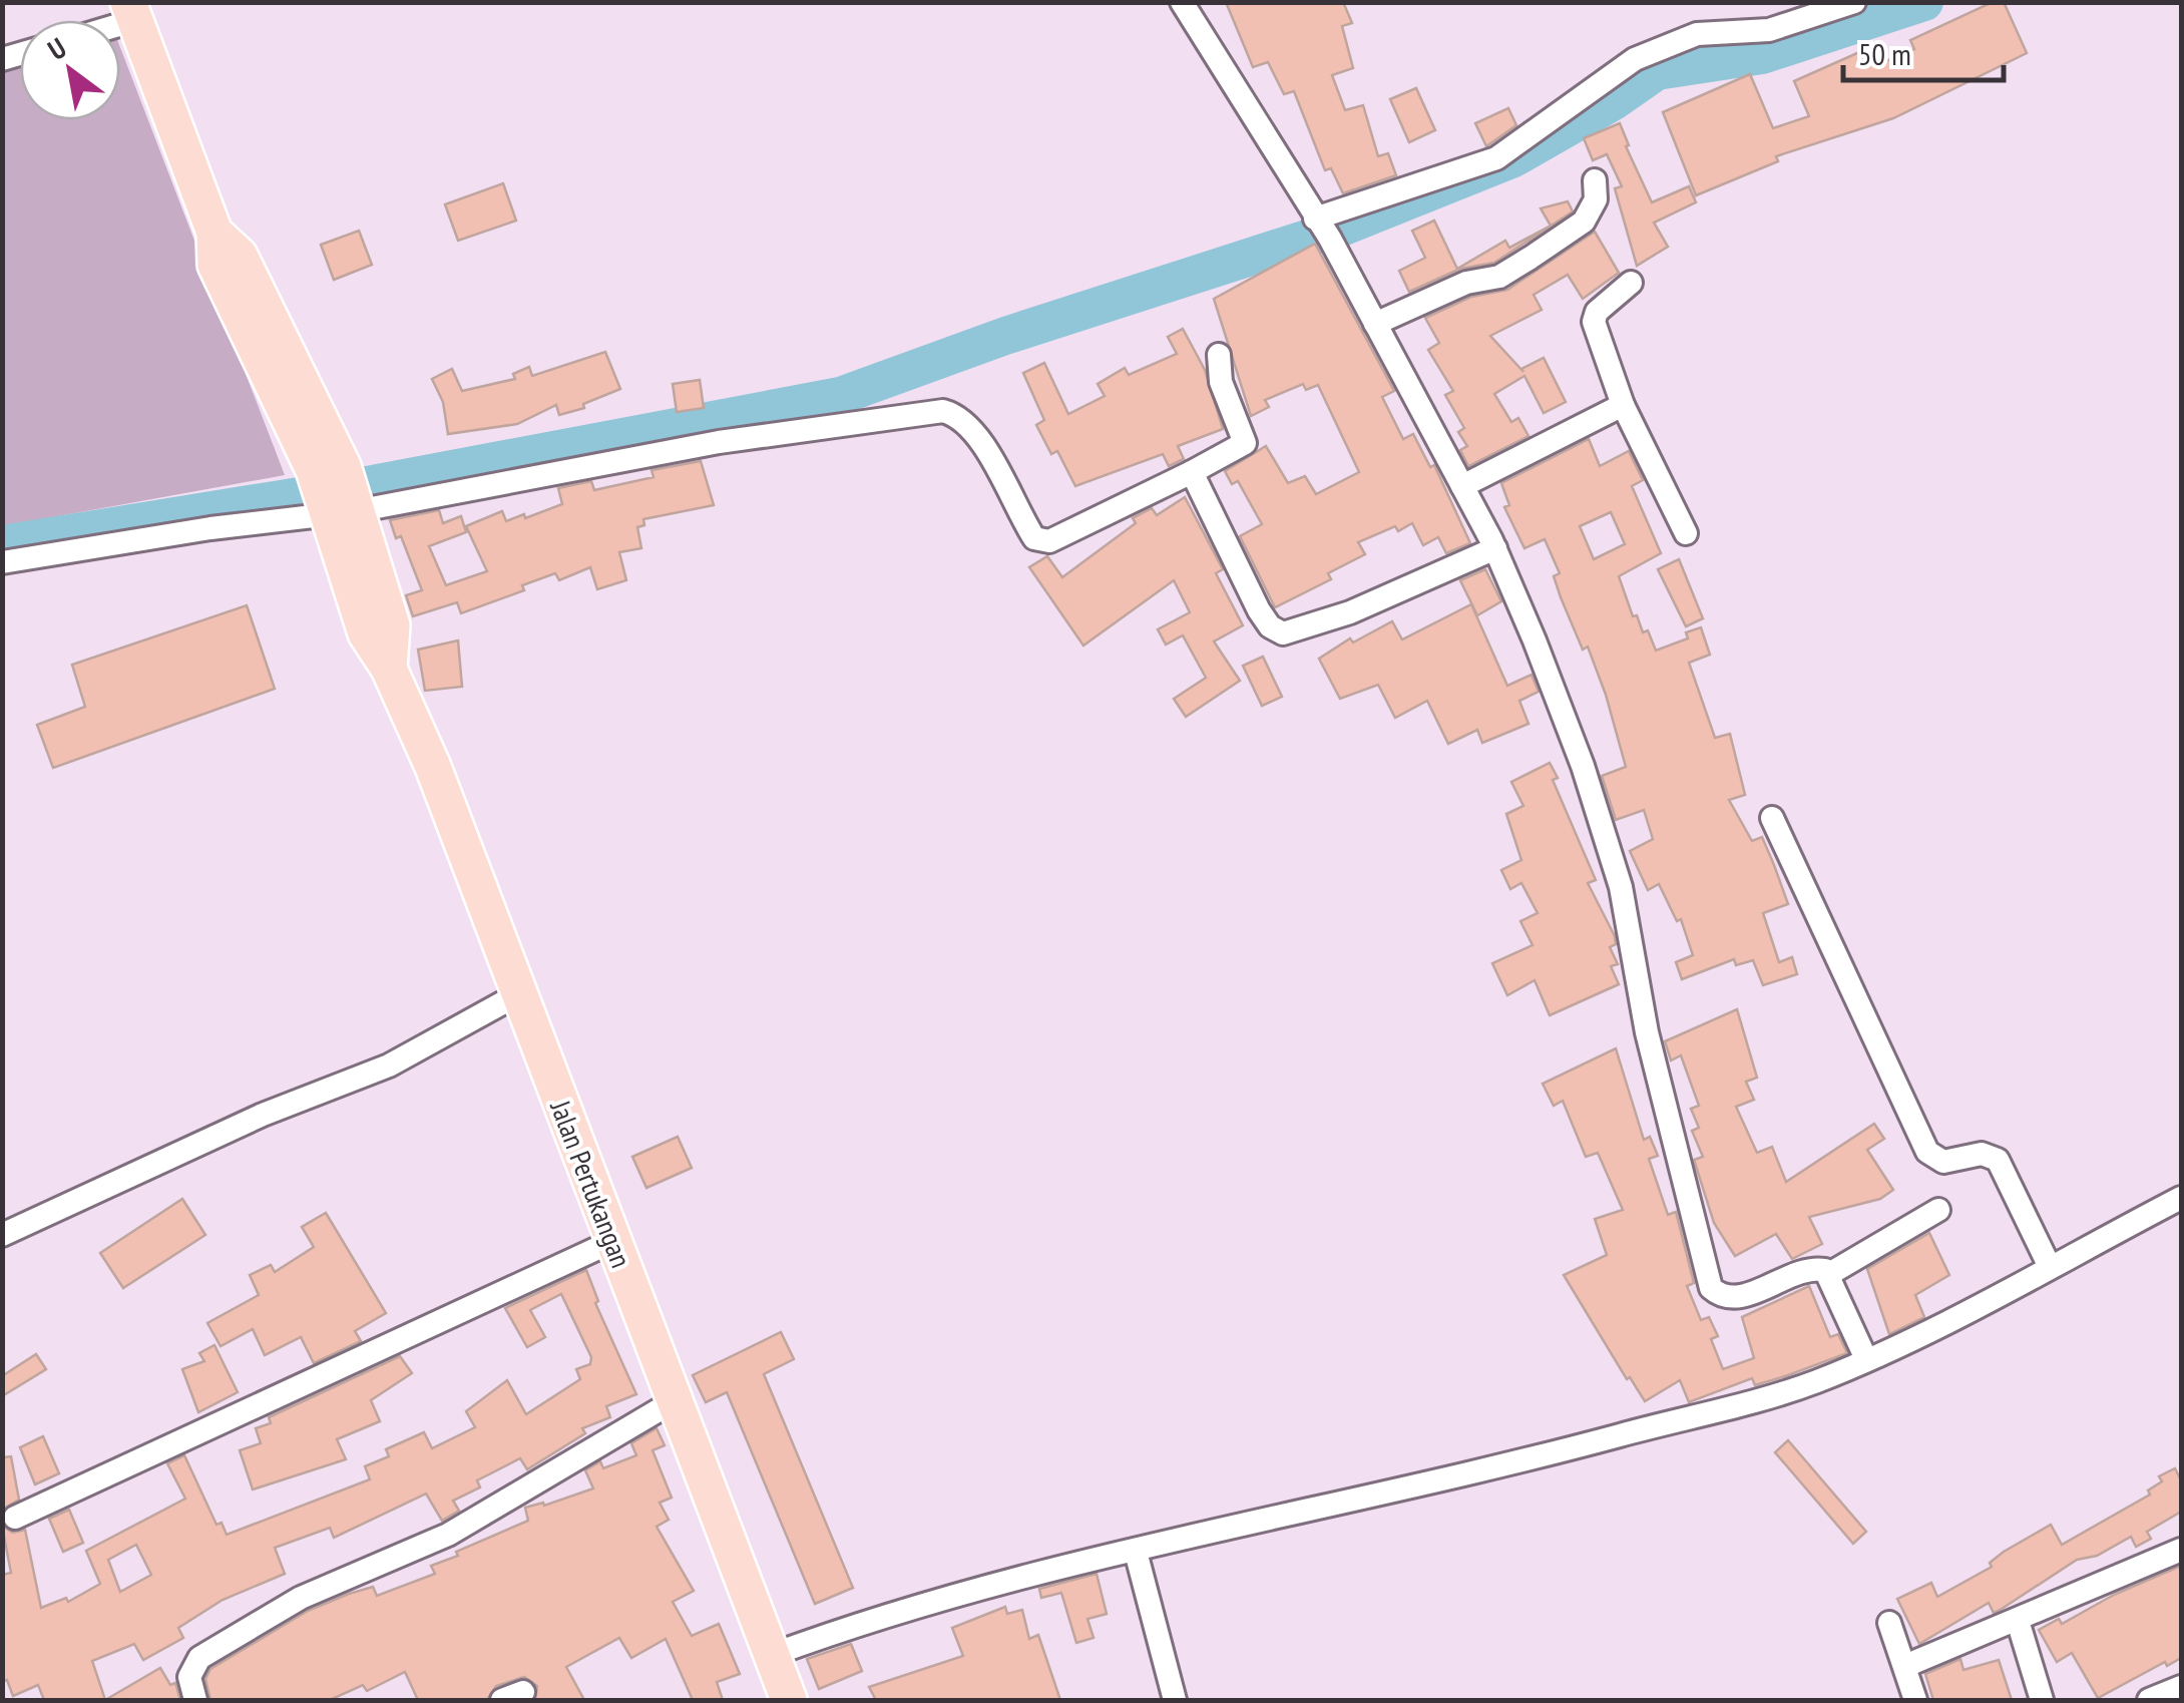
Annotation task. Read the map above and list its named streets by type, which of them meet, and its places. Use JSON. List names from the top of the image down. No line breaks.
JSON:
{"streets":{"main road":["Jalan Pertukangan"]},"scale_bar":"50 m","north":"top left"}
